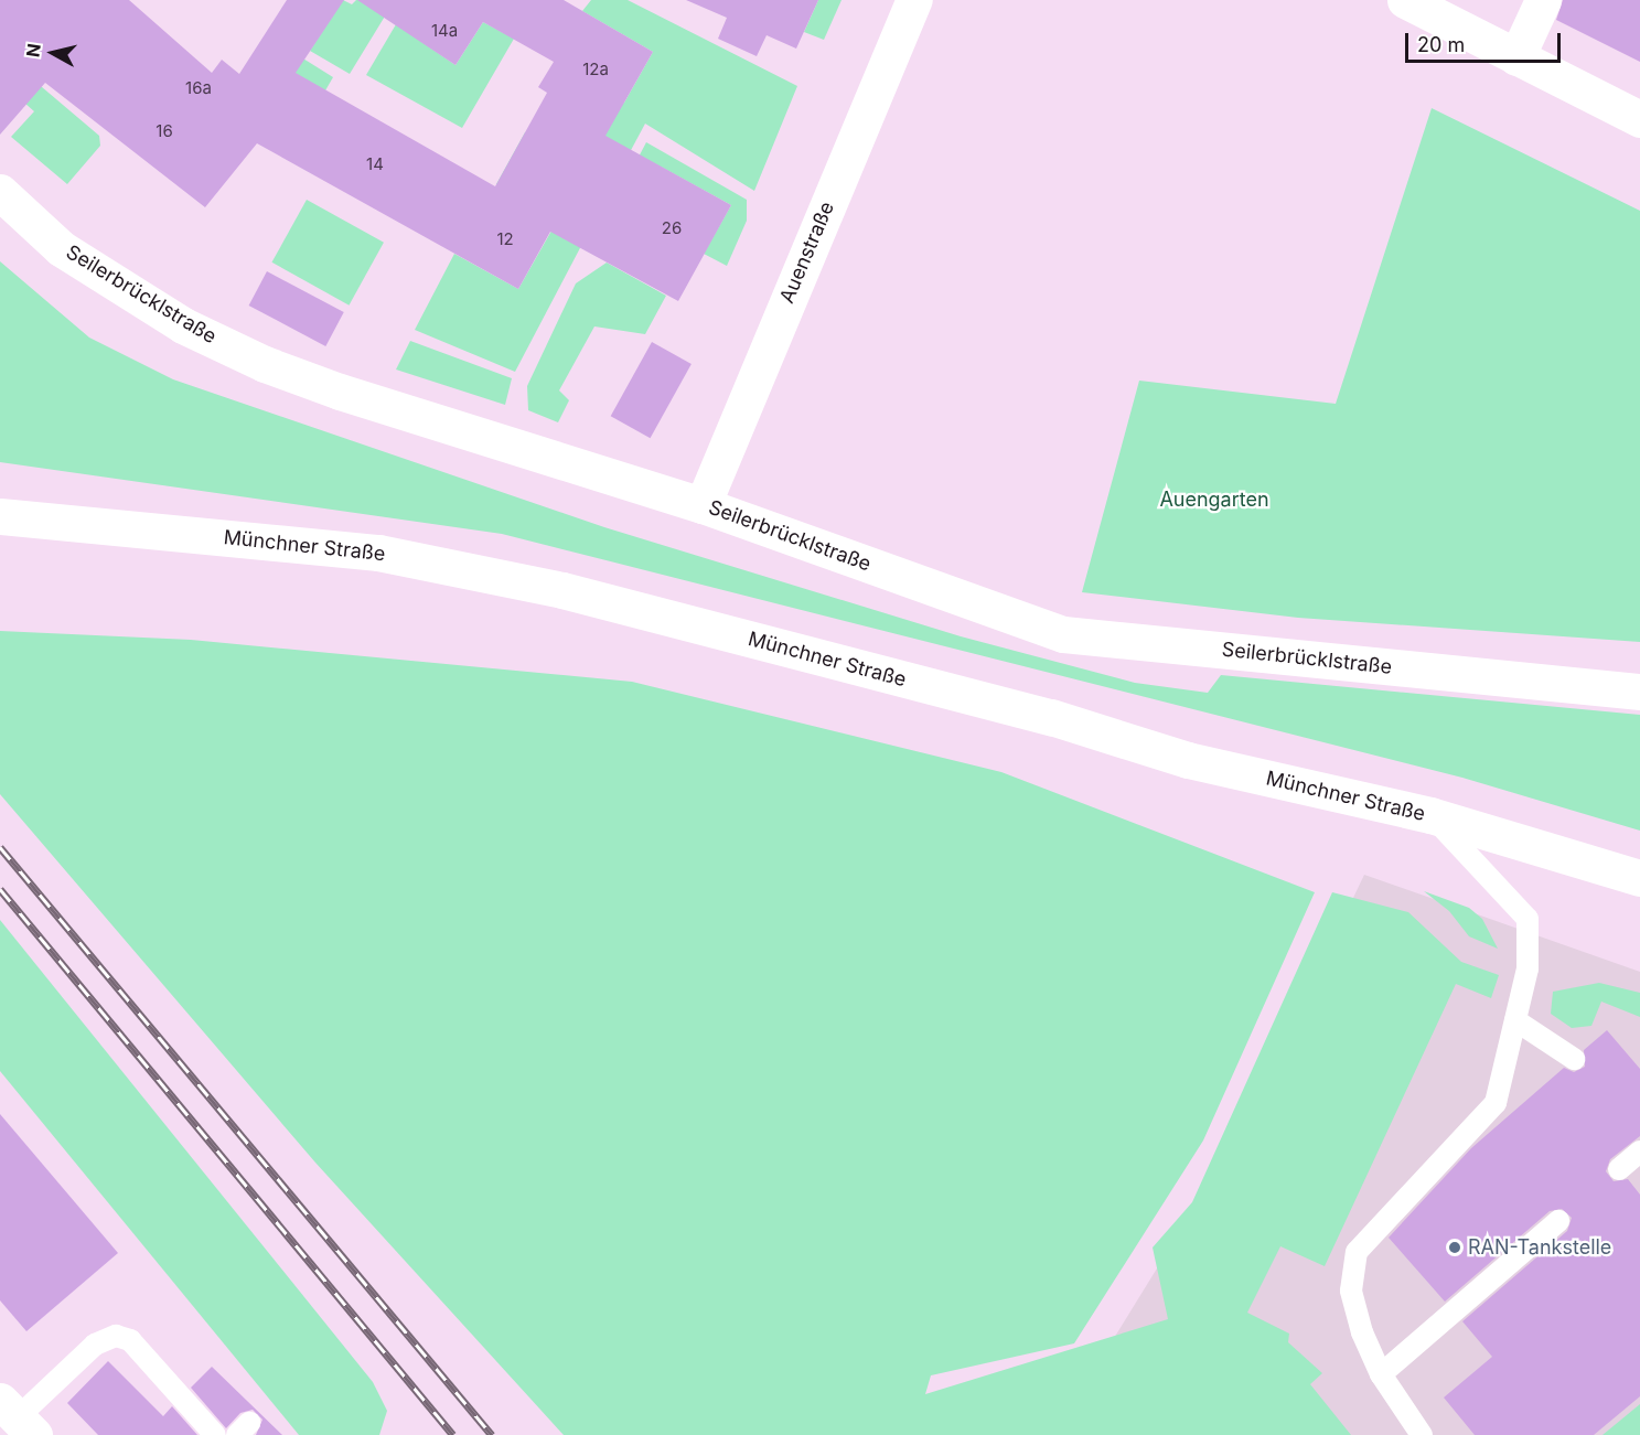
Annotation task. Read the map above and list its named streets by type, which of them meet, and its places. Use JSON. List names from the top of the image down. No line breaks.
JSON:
{"streets":{"street":["Auenstraße","Seilerbrücklstraße","Münchner Straße"]},"crossings":[["Auenstraße","Seilerbrücklstraße"]],"parks":["Auengarten"],"places":["RAN-Tankstelle"],"house_numbers":["14a","12a","16a","16","14","26","12"],"scale_bar":"20 m","north":"left"}
